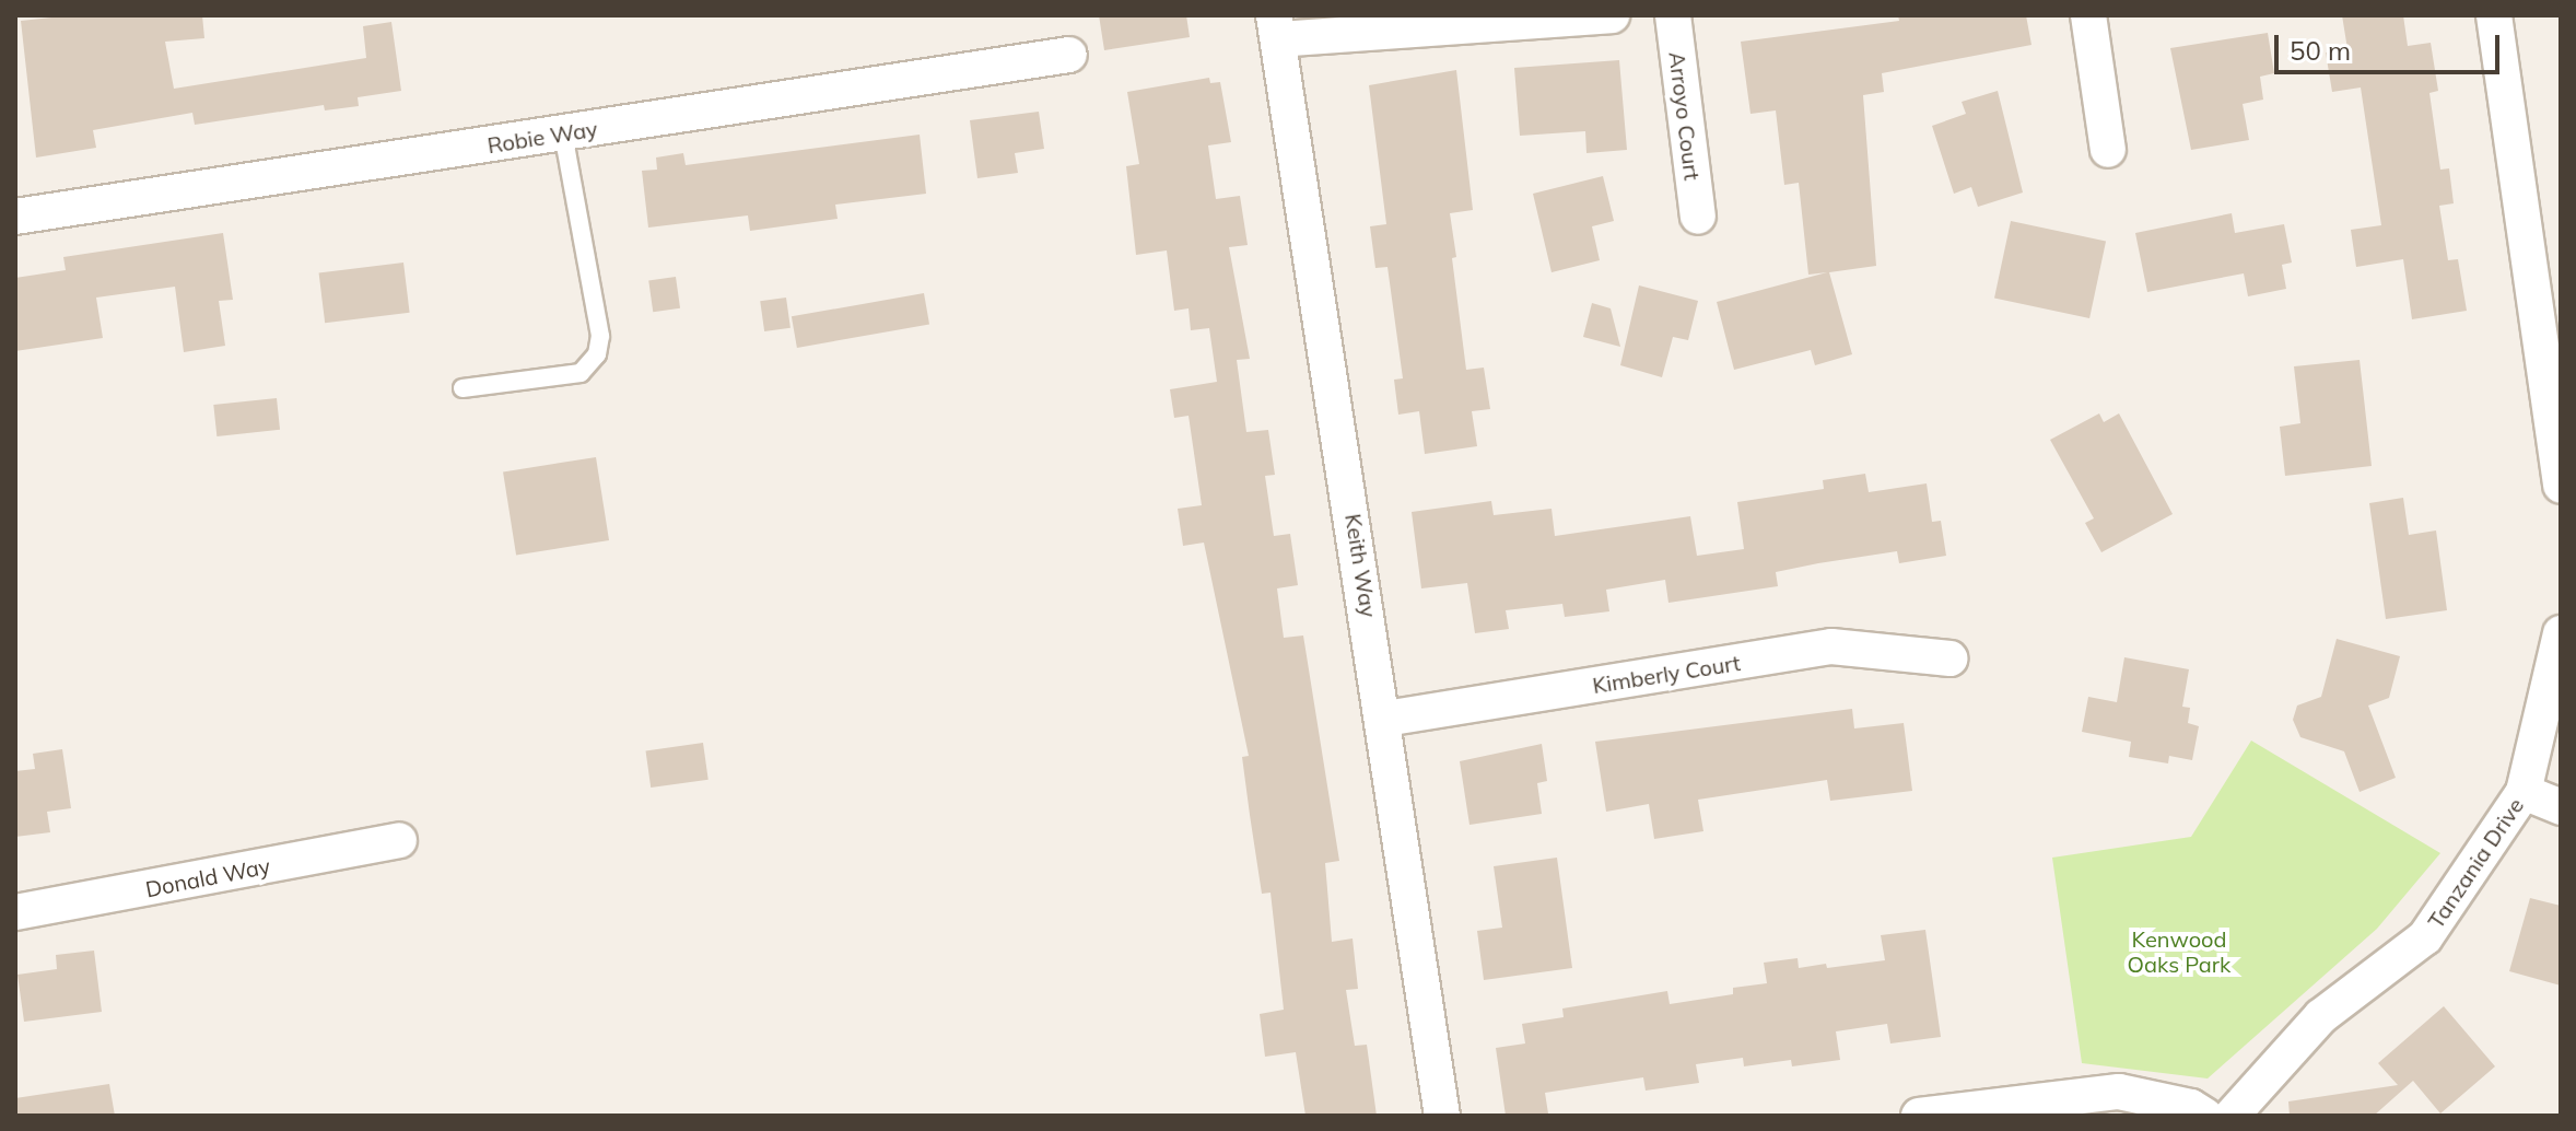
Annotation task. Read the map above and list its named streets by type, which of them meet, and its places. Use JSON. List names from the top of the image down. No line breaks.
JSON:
{"streets":{"street":["Arroyo Court","Robie Way","Keith Way","Kimberly Court","Tanzania Drive","Donald Way"]},"crossings":[["Keith Way","Kimberly Court"]],"parks":["Kenwood Oaks Park"],"scale_bar":"50 m"}
